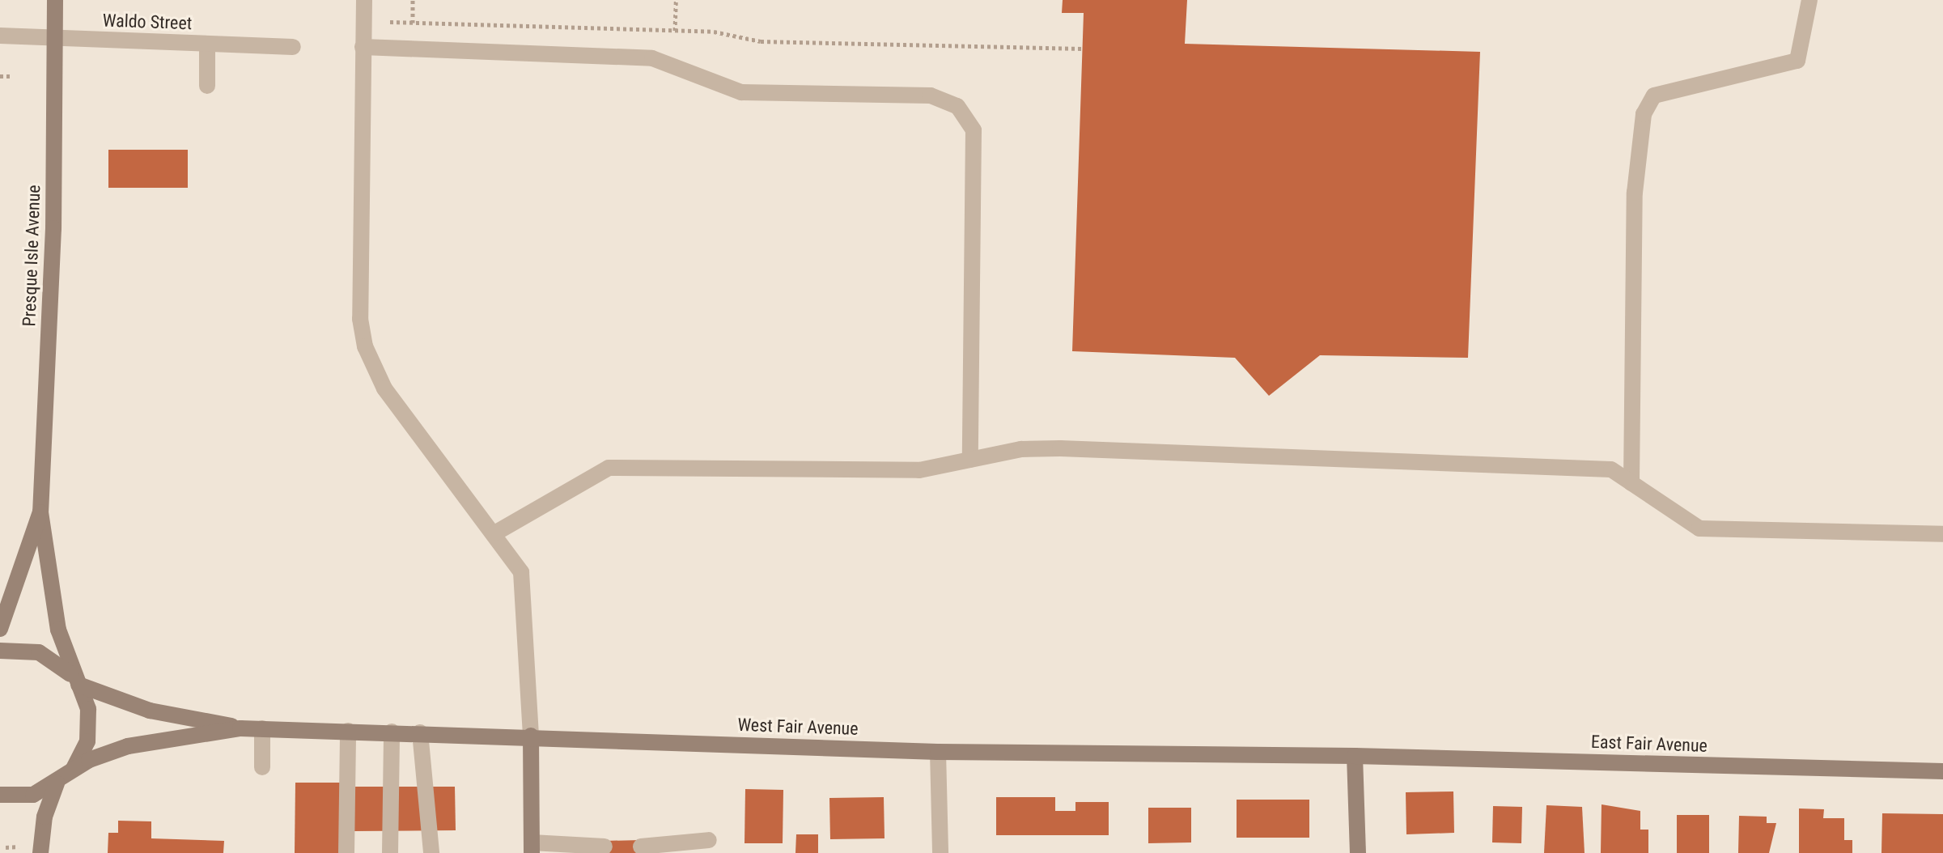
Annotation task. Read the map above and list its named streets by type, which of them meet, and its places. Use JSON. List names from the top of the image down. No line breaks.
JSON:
{"streets":{"street":["Waldo Street","Presque Isle Avenue","West Fair Avenue","East Fair Avenue"]},"crossings":[["Waldo Street","Presque Isle Avenue"],["Presque Isle Avenue","West Fair Avenue"],["West Fair Avenue","East Fair Avenue"]]}
